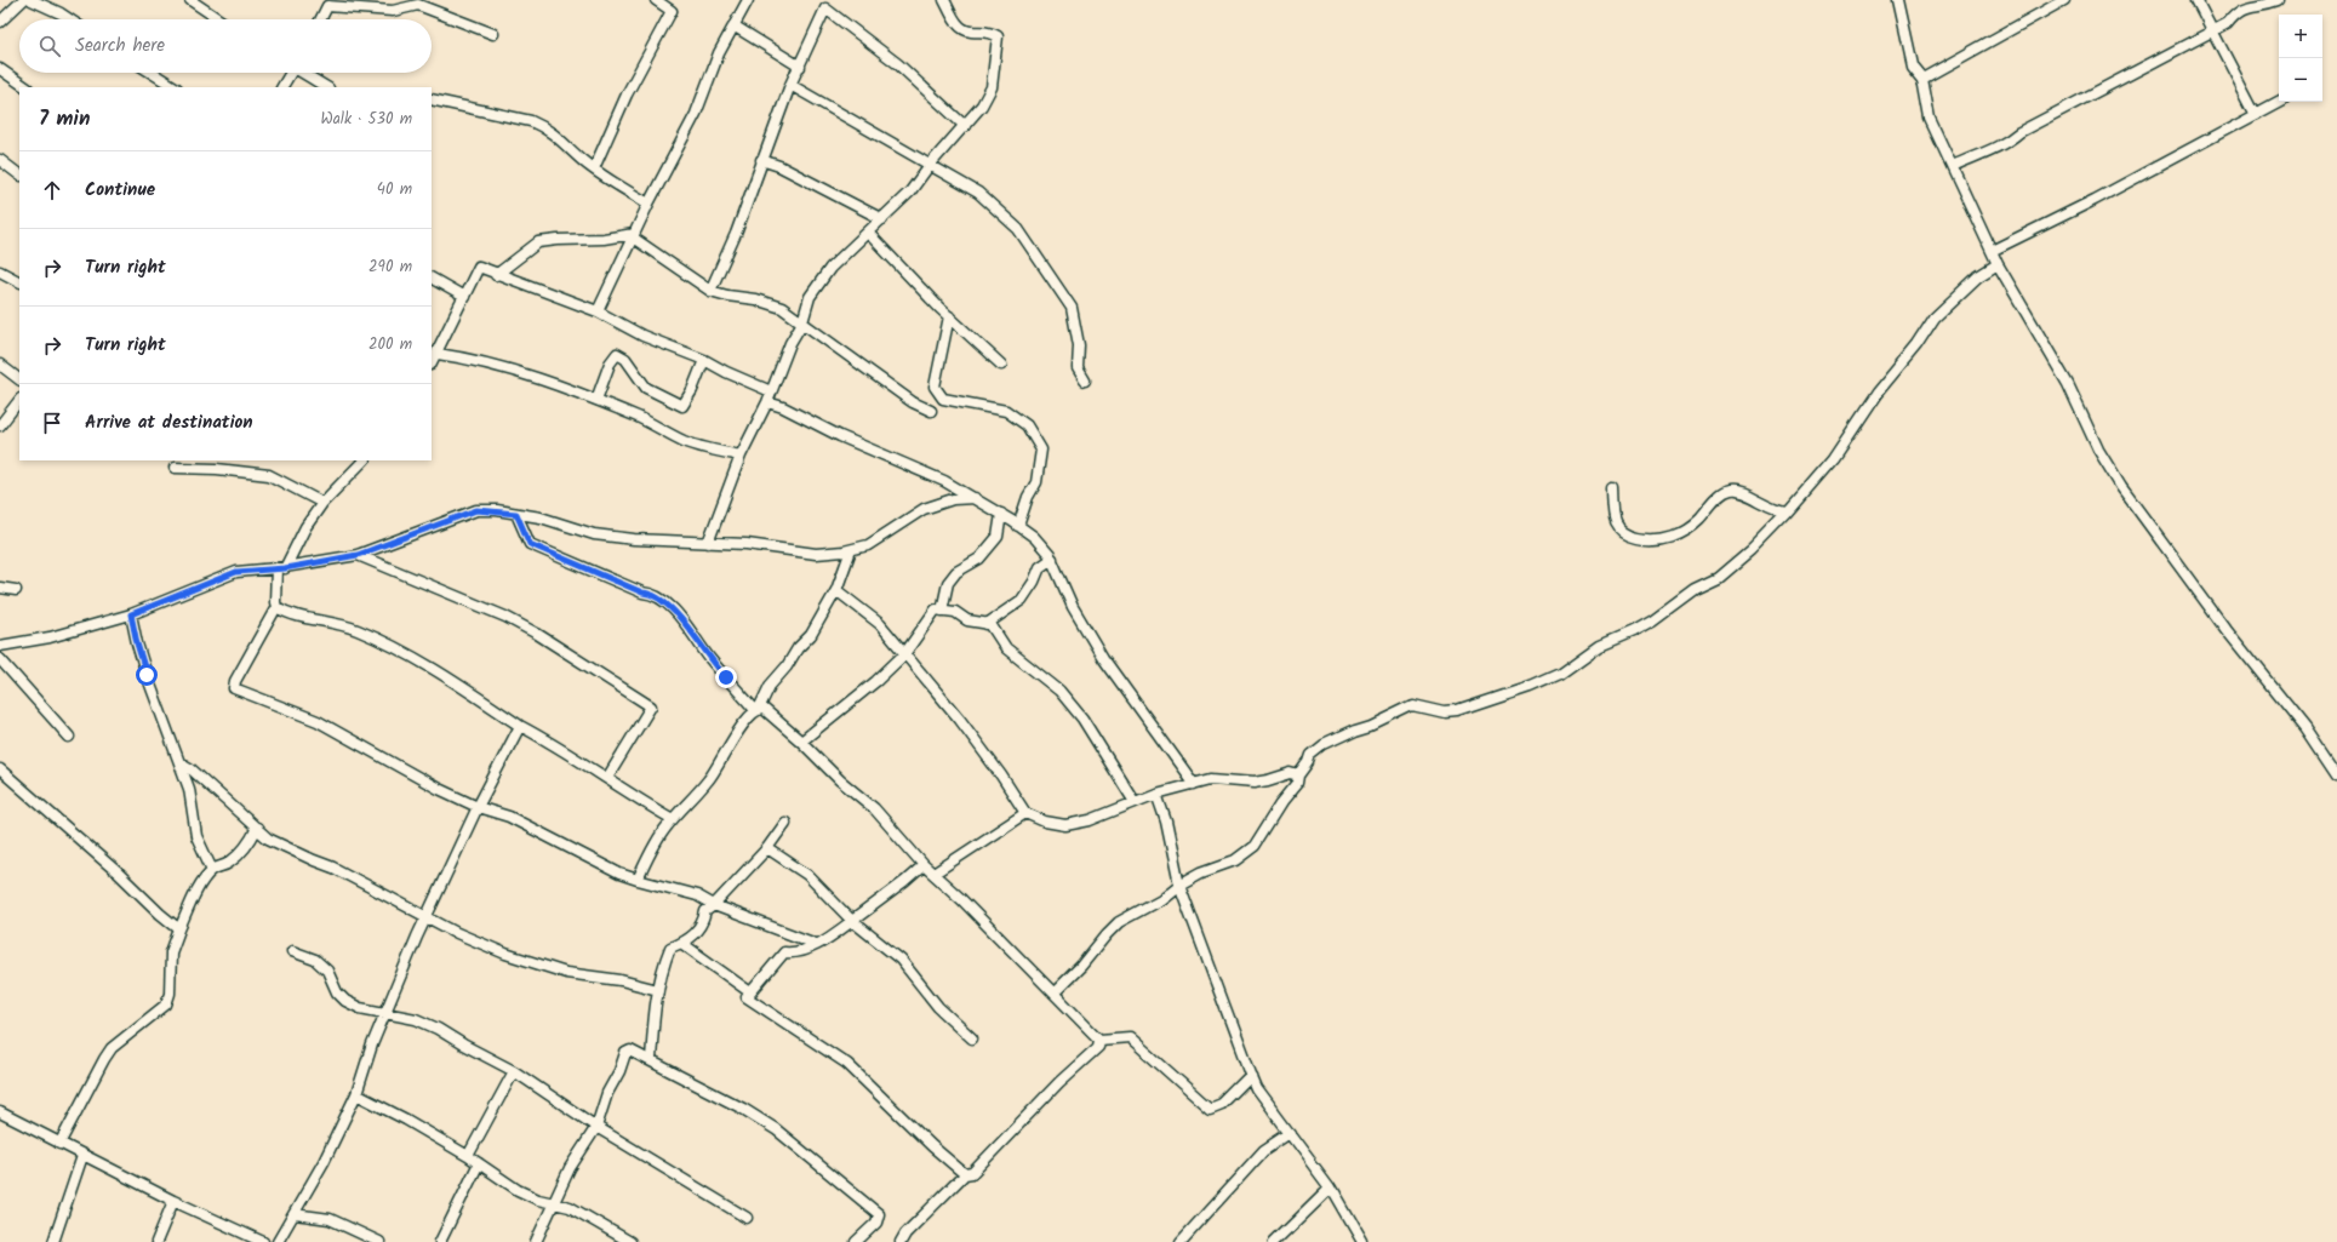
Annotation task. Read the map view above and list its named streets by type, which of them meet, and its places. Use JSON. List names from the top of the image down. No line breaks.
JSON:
{"page":{"map_buttons":["+","−"],"search":"Search here","heading":["7 min","Walk · 530 m"],"list":[["Continue","40 m"],["Turn right","290 m"],["Turn right","200 m"],"Arrive at destination"]}}
